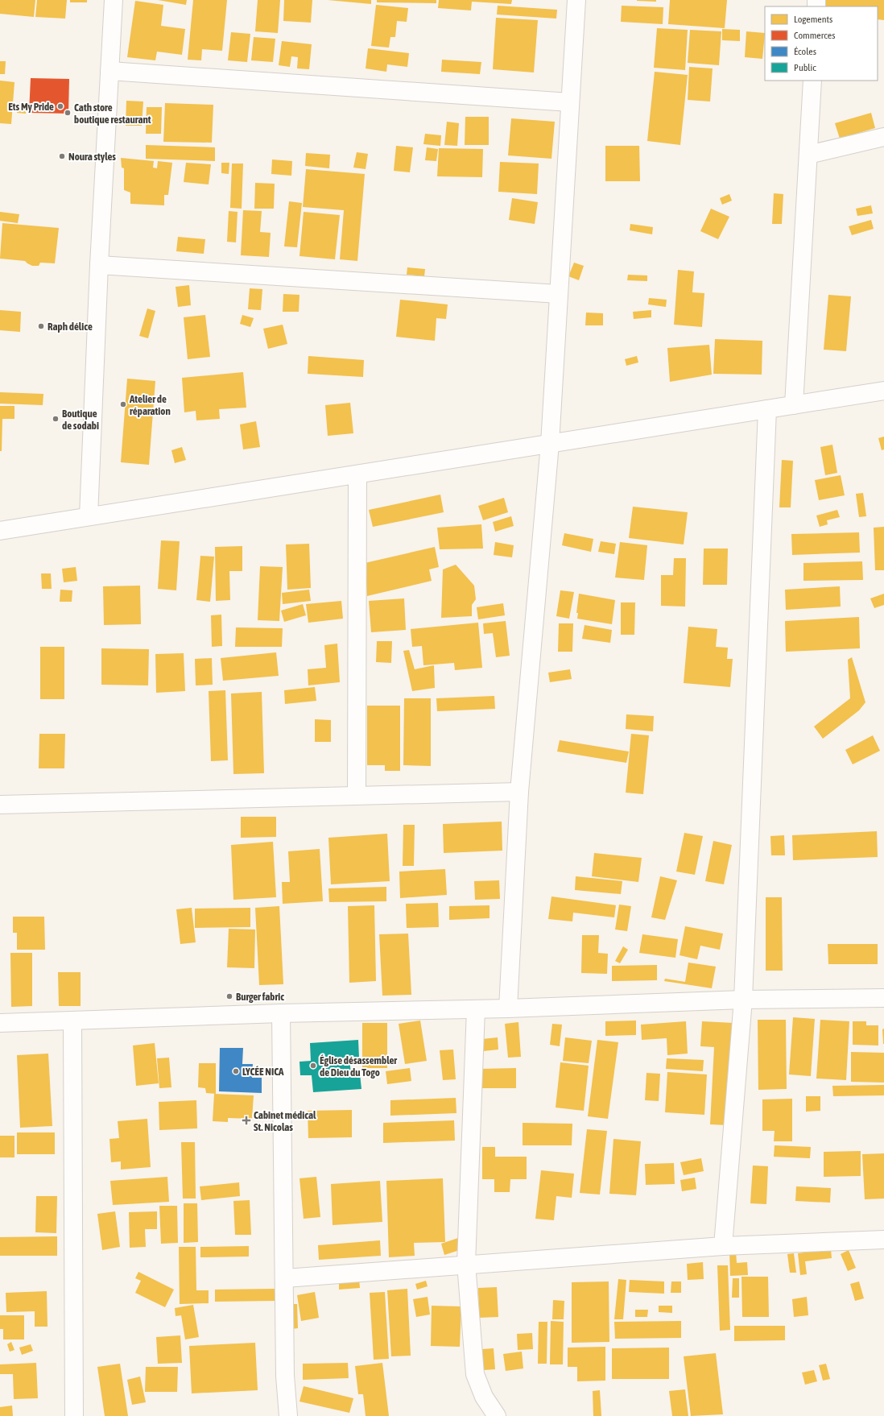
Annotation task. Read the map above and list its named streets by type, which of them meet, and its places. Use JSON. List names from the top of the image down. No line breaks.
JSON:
{"places":{"other":["Ets My Pride","Cath store boutique restaurant","Noura styles","Raph délice","Atelier de réparation","Boutique de sodabi","Burger fabric","Église désassembler de Dieu du Togo","LYCÉE NICA"],"health":["Cabinet médical St. Nicolas"]},"legend":["Logements","Commerces","Écoles","Public"]}
